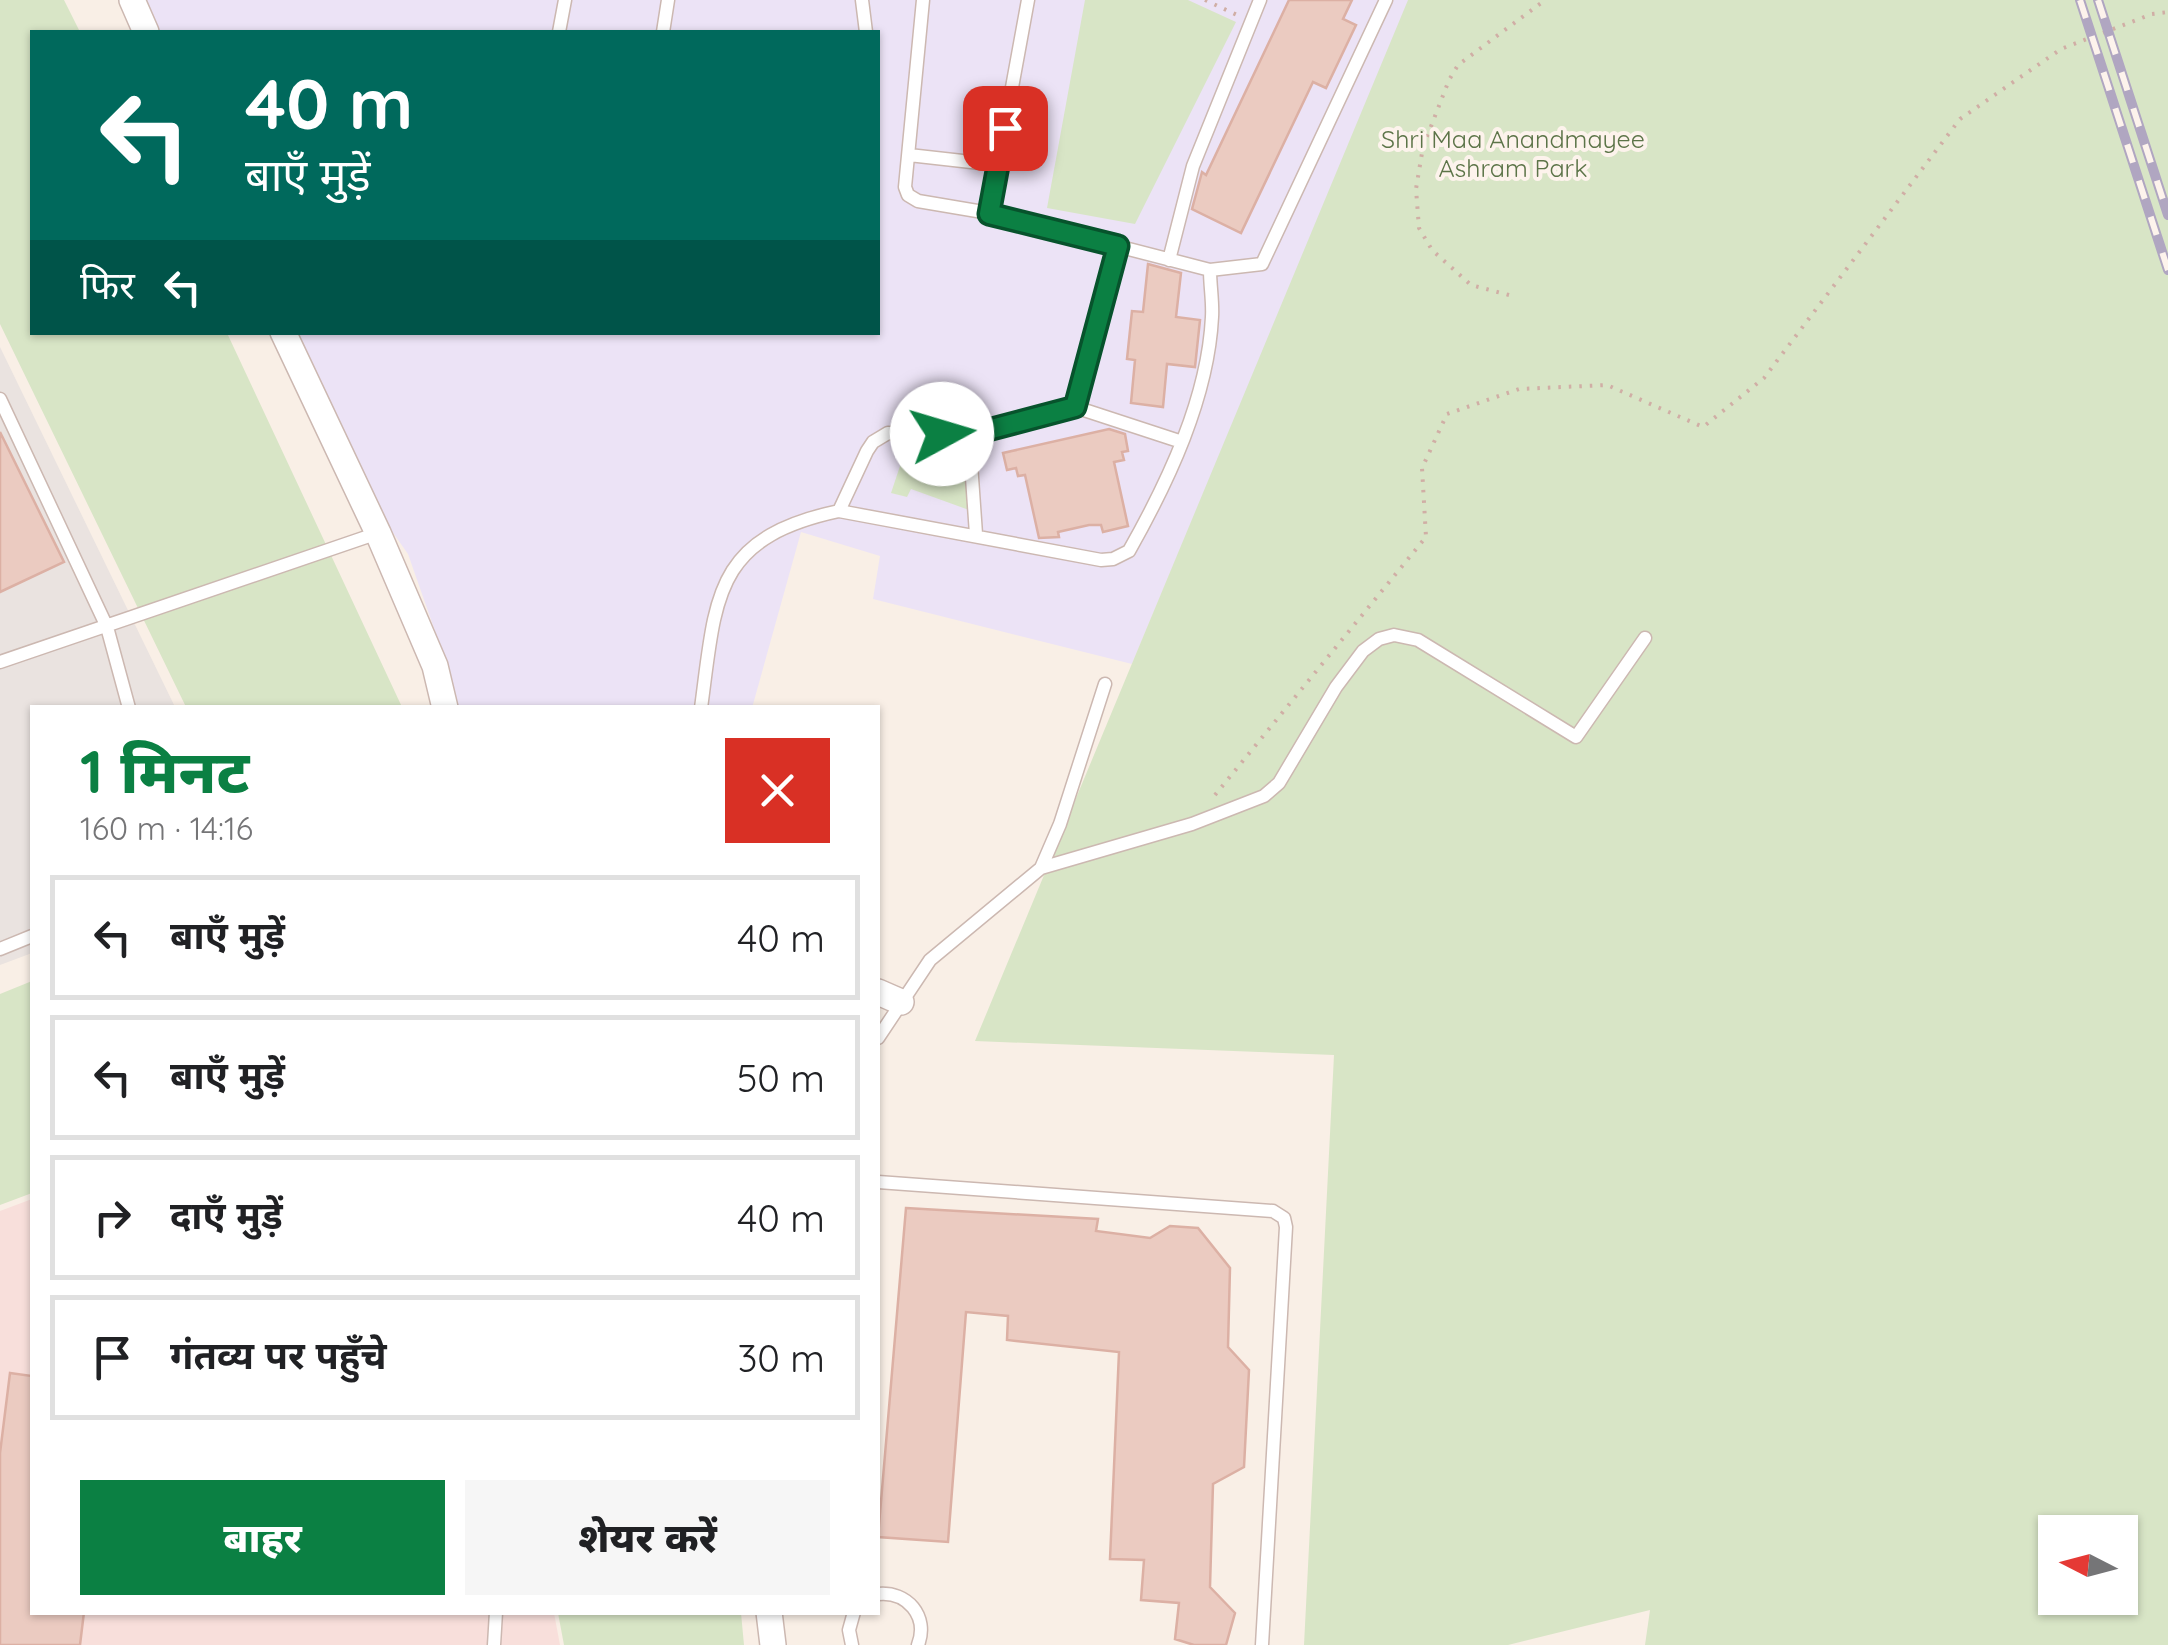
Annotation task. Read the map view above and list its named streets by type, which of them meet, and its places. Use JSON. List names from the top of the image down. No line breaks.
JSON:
{"parks":["Shri Maa Anandmayee Ashram Park"],"north":"left","page":{"turn":["40 m","बाएँ मुड़ें"],"then":"फिर","heading":["1 मिनट","160 m · 14:16"],"list":[{"name":"बाएँ मुड़ें","value":"40 m"},{"name":"बाएँ मुड़ें","value":"50 m"},{"name":"दाएँ मुड़ें","value":"40 m"},{"name":"गंतव्य पर पहुँचे","value":"30 m"}],"buttons":["बाहर","शेयर करें"]}}
